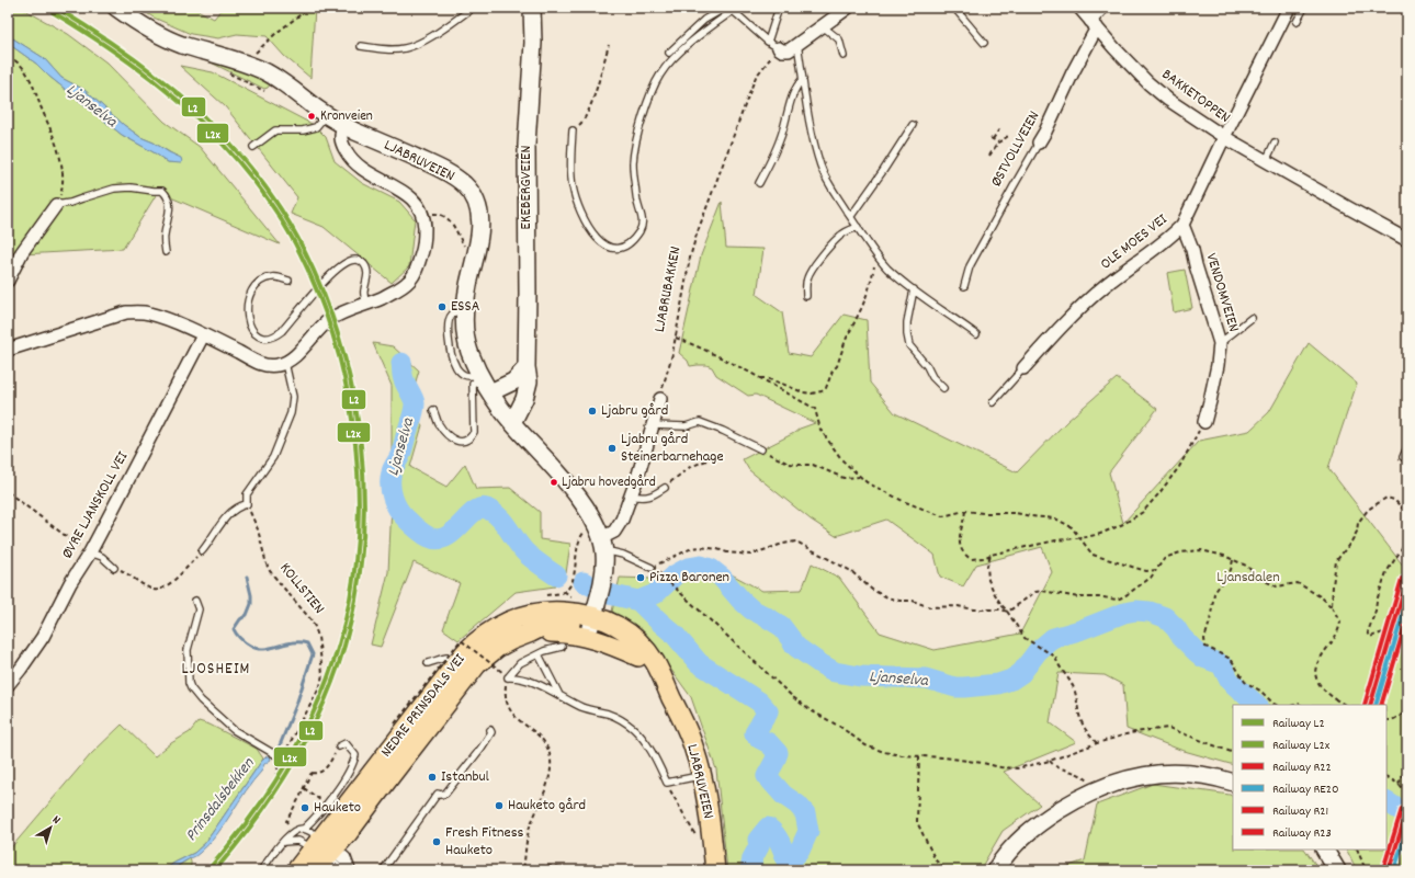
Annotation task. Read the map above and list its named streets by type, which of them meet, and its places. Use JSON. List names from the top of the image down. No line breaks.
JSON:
{"streets":{"main road":["LJABRUVEIEN","NEDRE PRINSDALS VEI"],"street":["BAKKETOPPEN","ØSTVOLLVEIEN","EKEBERGVEIEN","OLE MOES VEI","VENDOMVEIEN","ØVRE LJANSKOLL VEI"],"path":["LJABRUBAKKEN","KOLLSTIEN"]},"crossings":[["BAKKETOPPEN","ØSTVOLLVEIEN"],["BAKKETOPPEN","OLE MOES VEI"],["LJABRUVEIEN","EKEBERGVEIEN"],["LJABRUVEIEN","NEDRE PRINSDALS VEI"],["OLE MOES VEI","VENDOMVEIEN"]],"districts":["LJOSHEIM"],"water":["Ljanselva","Prinsdalsbekken"],"parks":["Ljansdalen"],"places":["Kronveien","ESSA","Ljabru gård","Ljabru gård Steinerbarnehage","Ljabru hovedgård","Pizza Baronen","Istanbul","Hauketo gård","Hauketo","Fresh Fitness Hauketo"],"lines":["rail line L2","rail line L2x","rail line R21","rail line R22","rail line RE20","rail line R23"],"legend":["Railway L2","Railway L2x","Railway R22","Railway RE20","Railway R21","Railway R23"],"north":"top right"}
